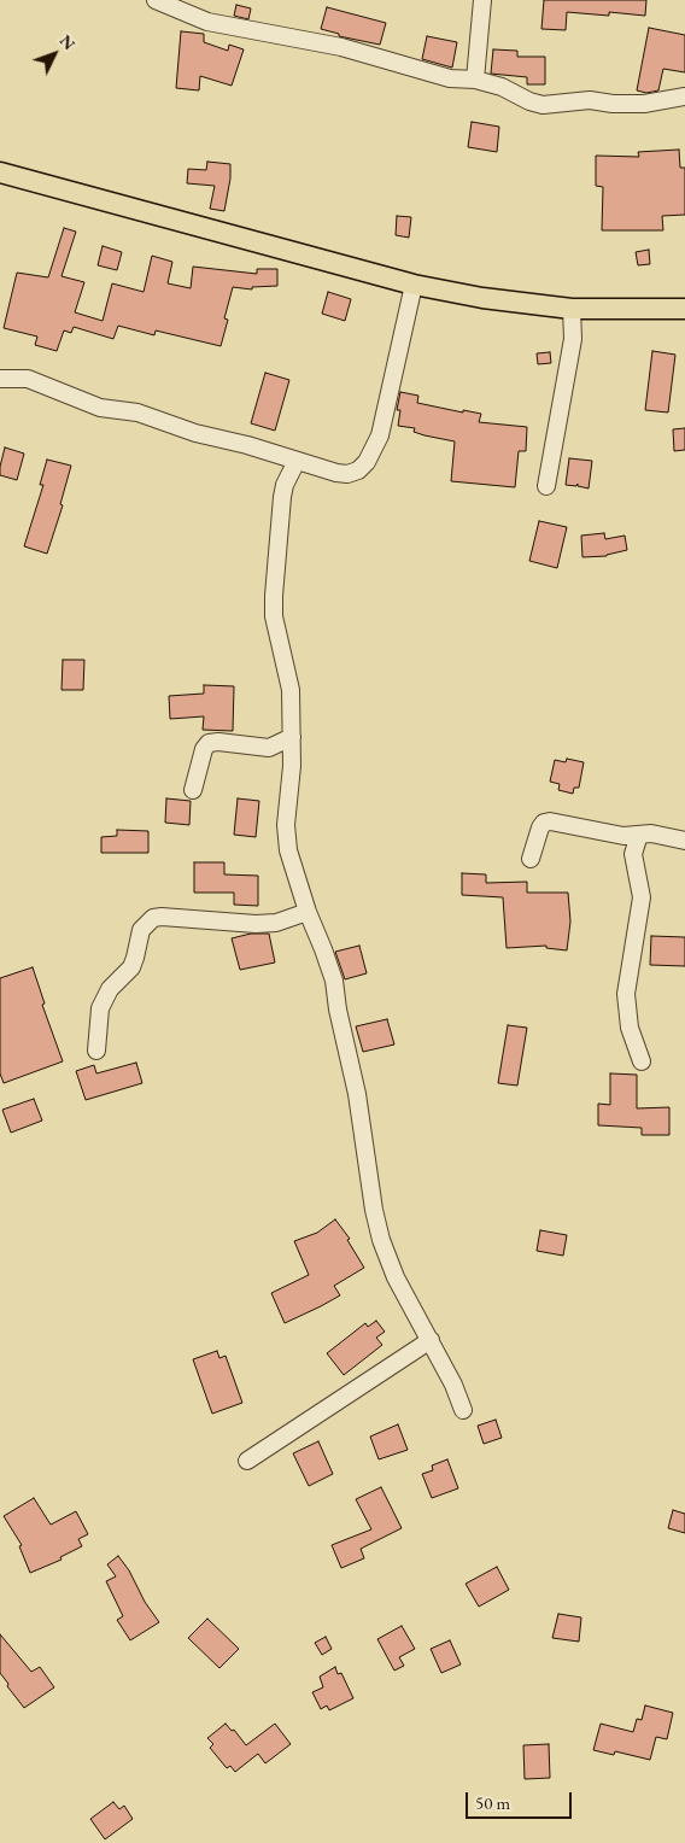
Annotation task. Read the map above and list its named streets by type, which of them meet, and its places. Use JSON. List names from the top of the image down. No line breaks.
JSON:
{"scale_bar":"50 m","north":"top right"}
